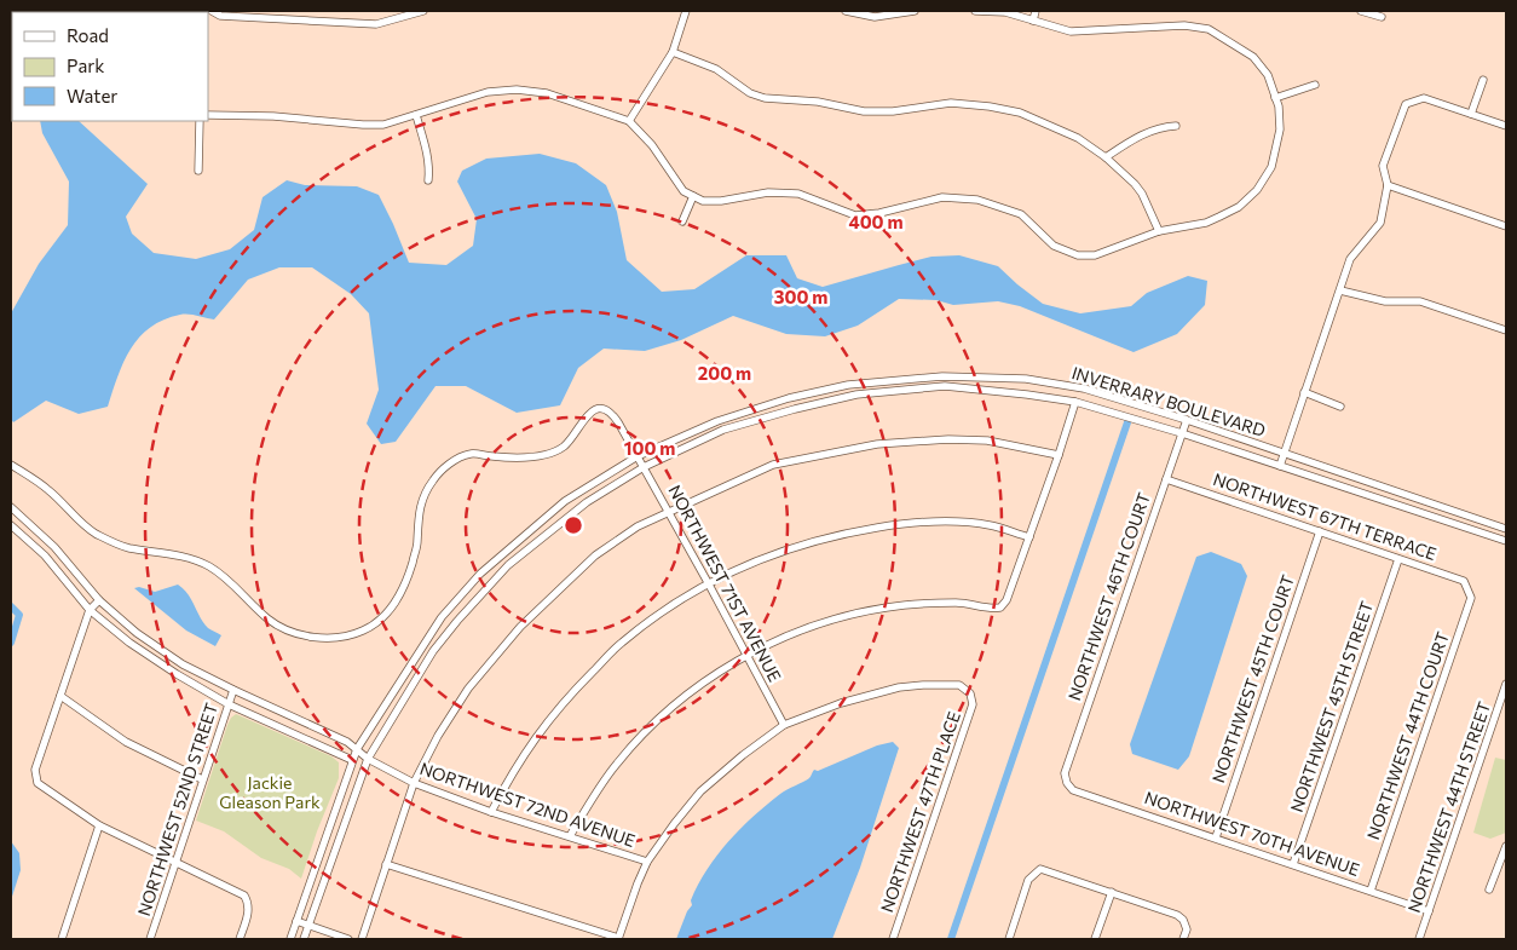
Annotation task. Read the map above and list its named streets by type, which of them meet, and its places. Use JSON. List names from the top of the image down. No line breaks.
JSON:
{"streets":{"street":["INVERRARY BOULEVARD","NORTHWEST 67TH TERRACE","NORTHWEST 71ST AVENUE","NORTHWEST 46TH COURT","NORTHWEST 45TH COURT","NORTHWEST 45TH STREET","NORTHWEST 44TH COURT","NORTHWEST 72ND AVENUE","NORTHWEST 44TH STREET","NORTHWEST 52ND STREET","NORTHWEST 47TH PLACE","NORTHWEST 70TH AVENUE"]},"crossings":[["INVERRARY BOULEVARD","NORTHWEST 71ST AVENUE"],["INVERRARY BOULEVARD","NORTHWEST 46TH COURT"],["INVERRARY BOULEVARD","NORTHWEST 72ND AVENUE"],["NORTHWEST 67TH TERRACE","NORTHWEST 46TH COURT"],["NORTHWEST 67TH TERRACE","NORTHWEST 45TH COURT"],["NORTHWEST 67TH TERRACE","NORTHWEST 45TH STREET"],["NORTHWEST 67TH TERRACE","NORTHWEST 44TH COURT"],["NORTHWEST 71ST AVENUE","NORTHWEST 47TH PLACE"],["NORTHWEST 46TH COURT","NORTHWEST 70TH AVENUE"],["NORTHWEST 45TH COURT","NORTHWEST 70TH AVENUE"],["NORTHWEST 45TH STREET","NORTHWEST 70TH AVENUE"],["NORTHWEST 44TH COURT","NORTHWEST 70TH AVENUE"],["NORTHWEST 44TH STREET","NORTHWEST 70TH AVENUE"]],"parks":["Jackie Gleason Park"],"legend":["Road","Park","Water"],"rings":["400 m","300 m","200 m","100 m"]}
